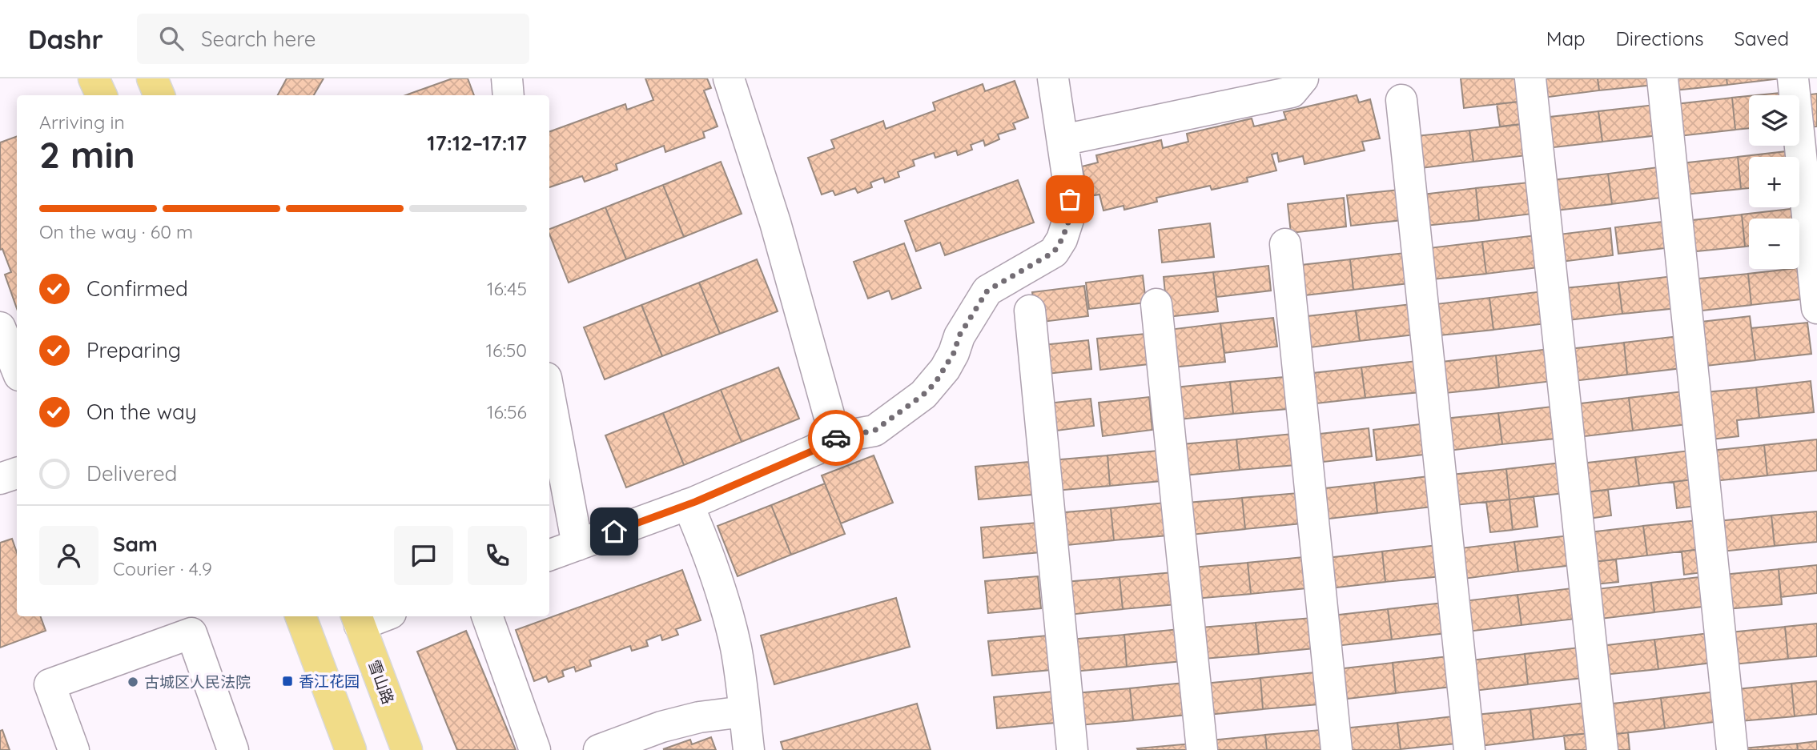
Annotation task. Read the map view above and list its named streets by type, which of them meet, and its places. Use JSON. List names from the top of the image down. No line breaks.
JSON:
{"streets":{"main road":["雪山路"]},"places":{"transit":["香江花园"],"other":["古城区人民法院"]},"page":{"header":"Dashr","search":"Search here","nav":["Map","Directions","Saved"],"map_buttons":["+","−"],"heading":["2 min","Arriving in","17:12–17:17"],"panel":["Sam","Courier · 4.9"],"bar":"On the way · 60 m","list":[["Confirmed","16:45"],["Preparing","16:50"],["On the way","16:56"],"Delivered"]}}
